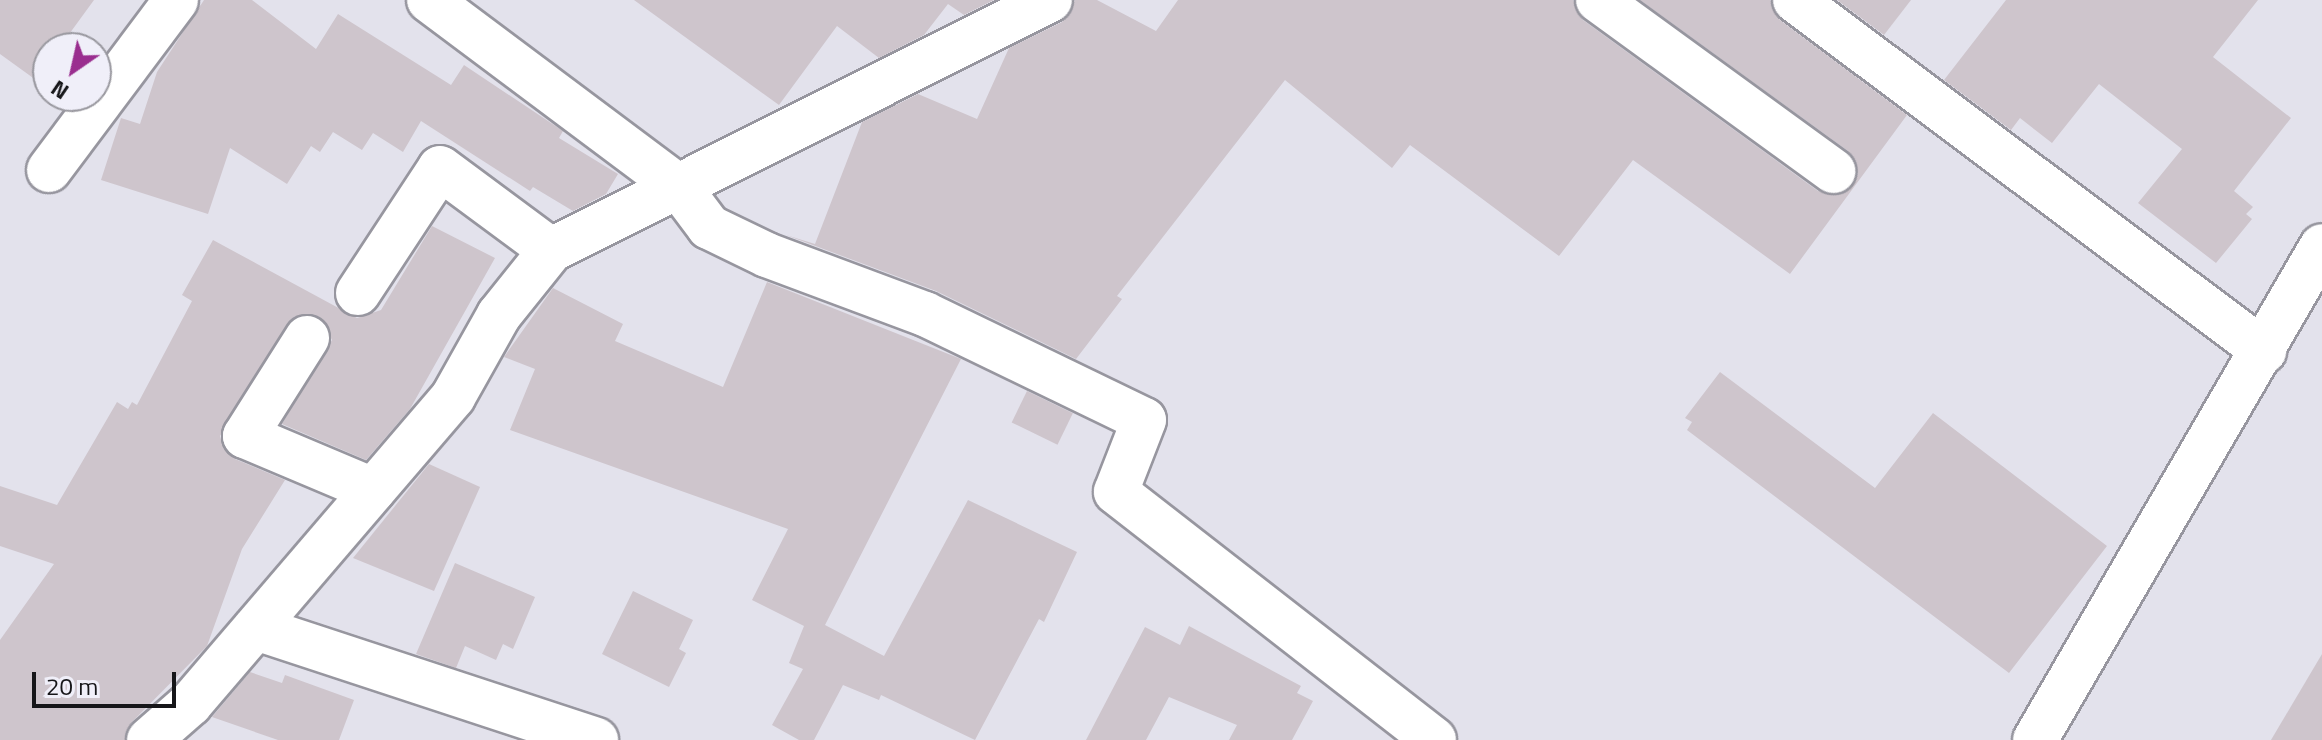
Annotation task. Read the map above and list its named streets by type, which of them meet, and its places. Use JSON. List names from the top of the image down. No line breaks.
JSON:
{"scale_bar":"20 m","north":"bottom left"}
